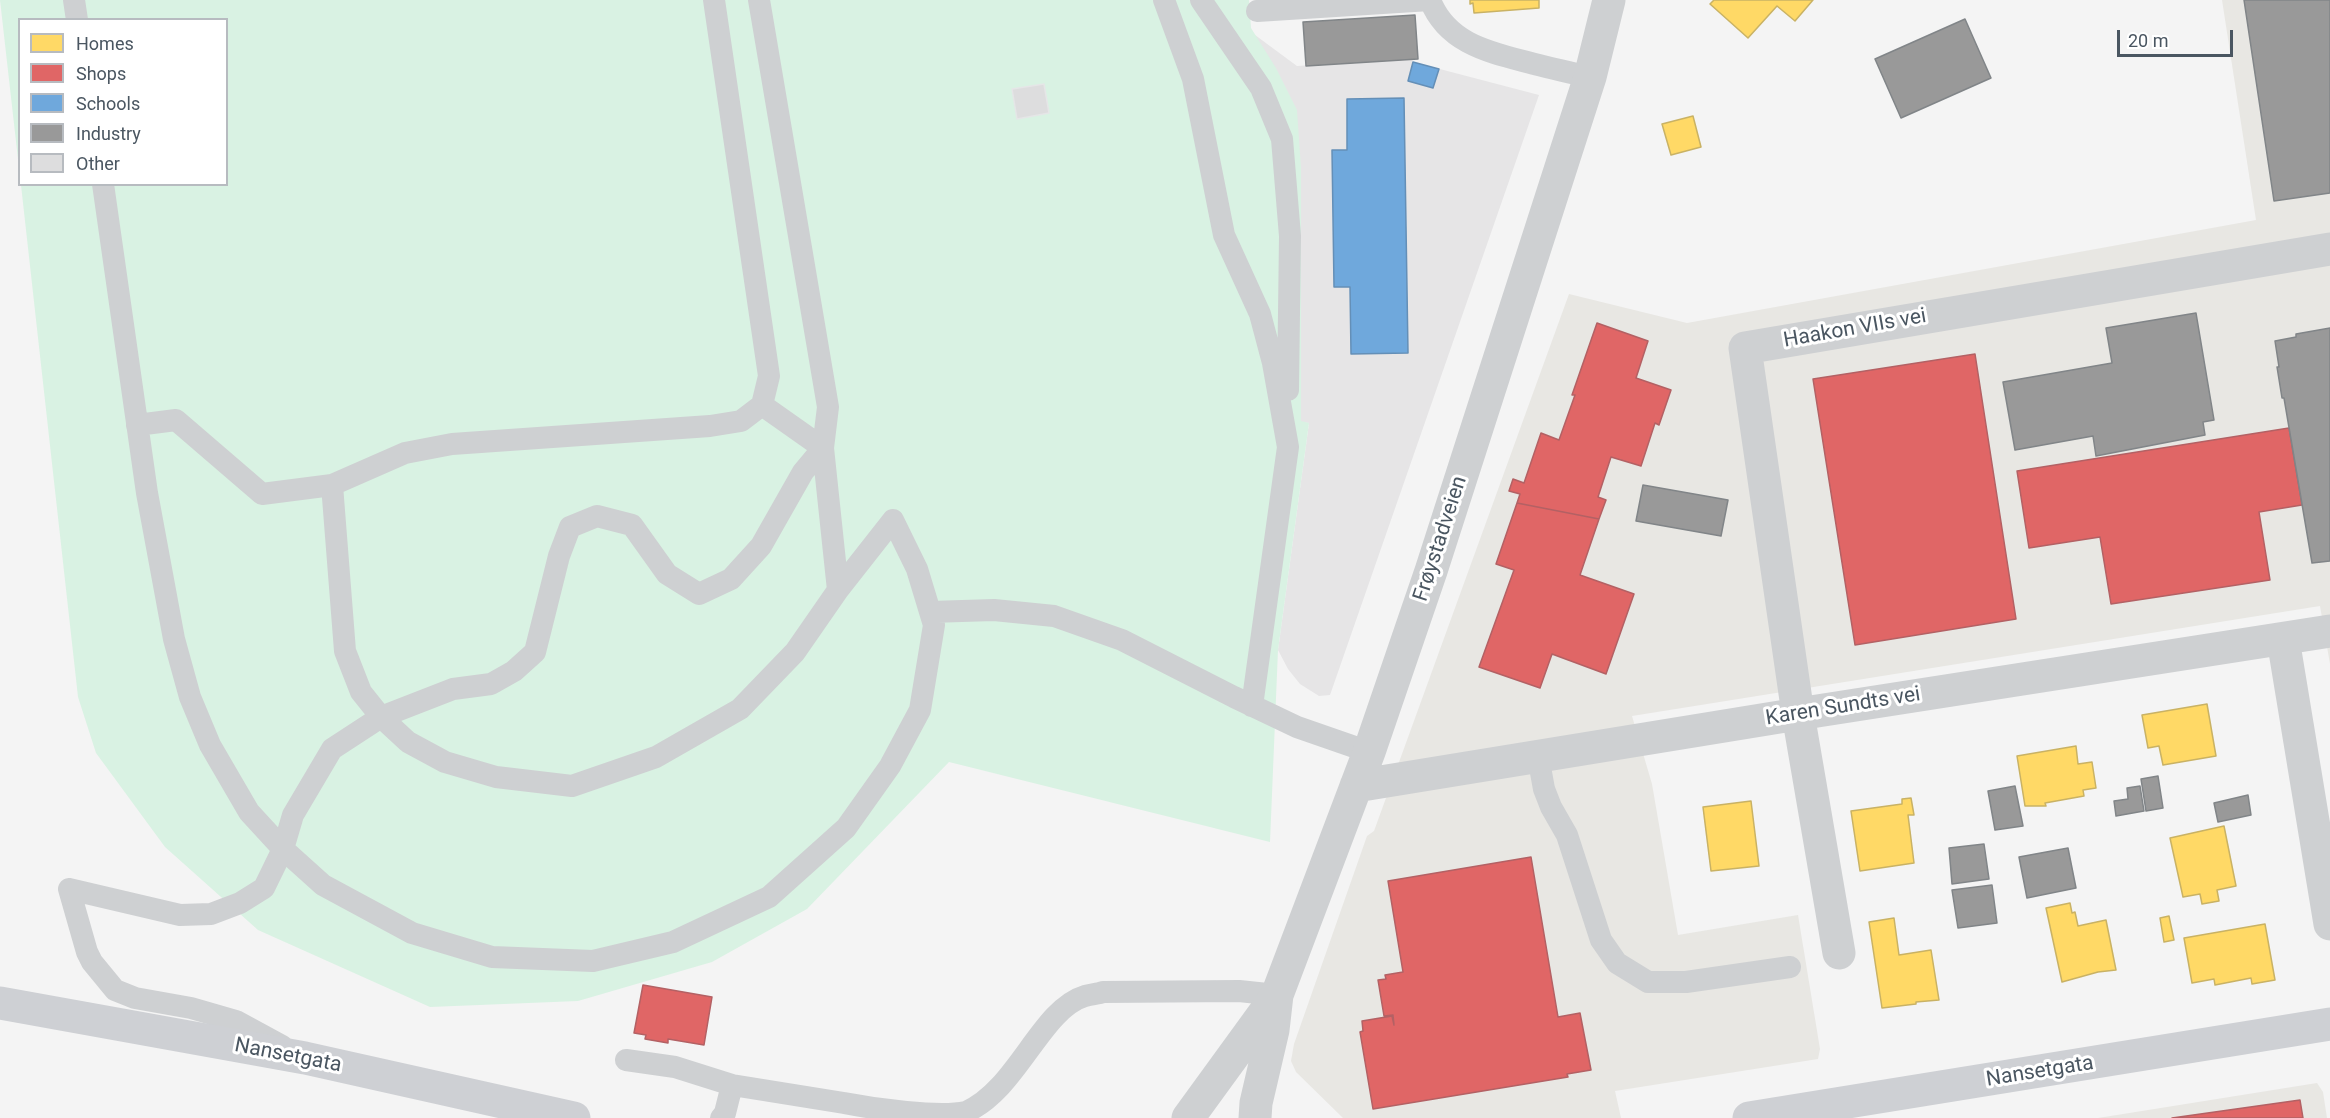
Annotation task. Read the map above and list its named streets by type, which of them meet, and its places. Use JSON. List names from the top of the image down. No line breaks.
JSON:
{"streets":{"main road":["Nansetgata"],"street":["Haakon VIIs vei","Frøystadveien","Karen Sundts vei"]},"crossings":[["Haakon VIIs vei","Karen Sundts vei"],["Frøystadveien","Karen Sundts vei"]],"legend":["Homes","Shops","Schools","Industry","Other"],"scale_bar":"20 m"}
